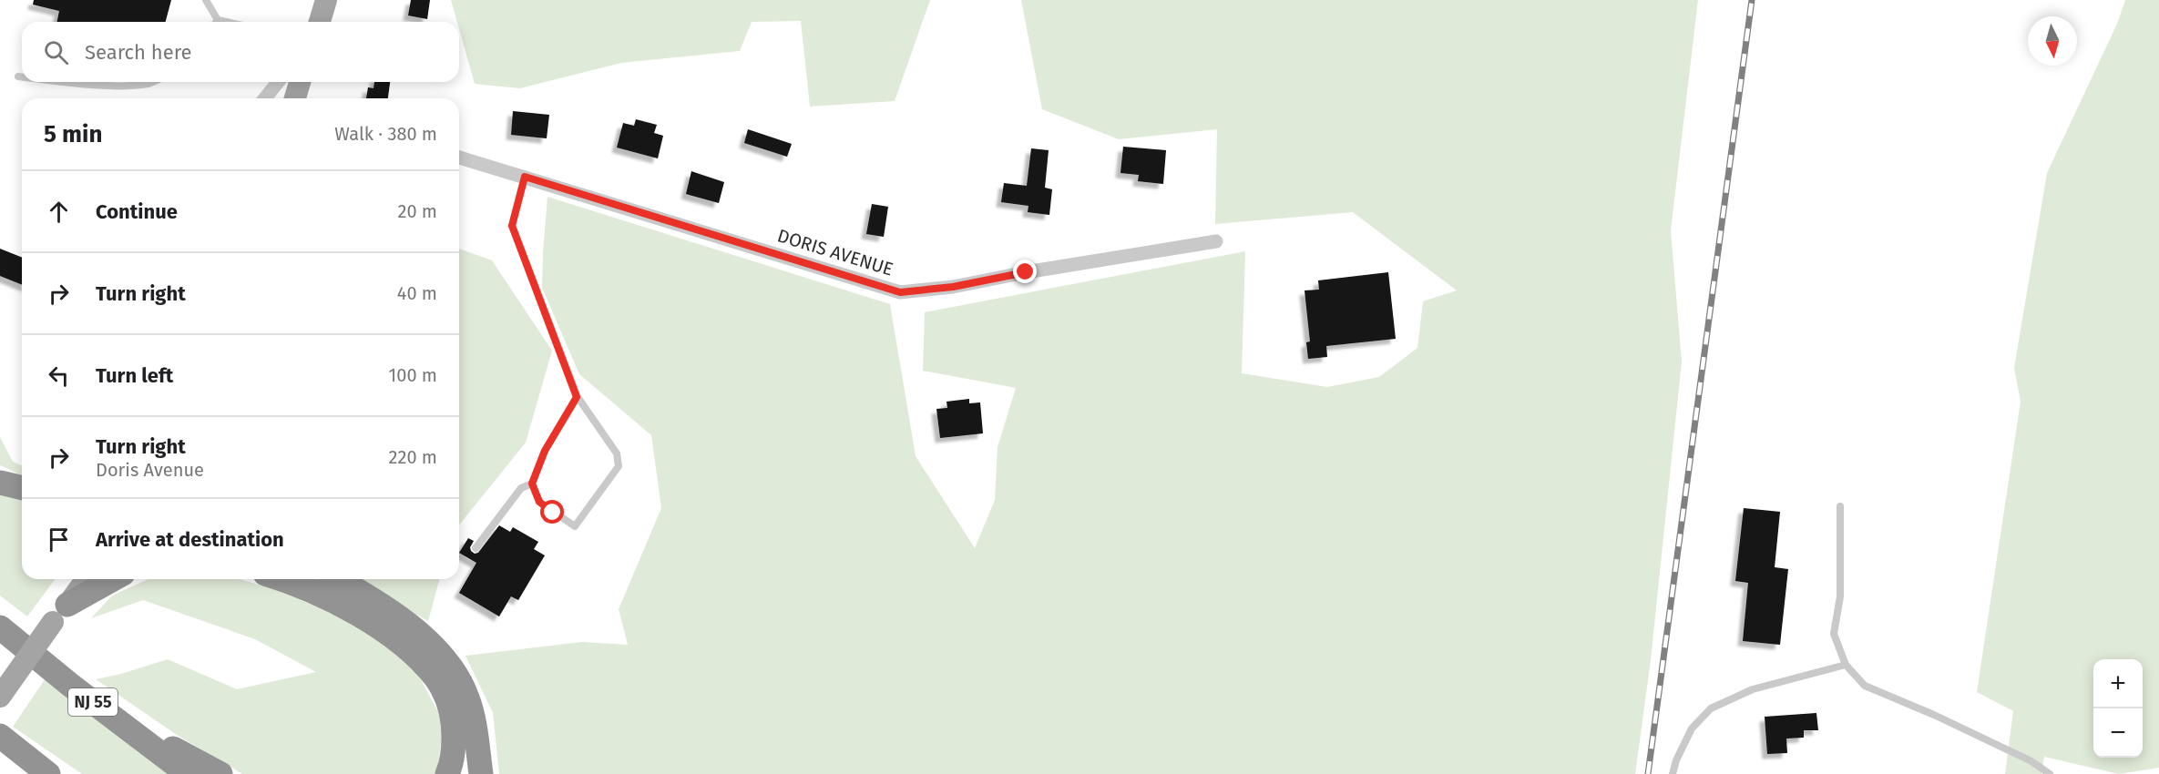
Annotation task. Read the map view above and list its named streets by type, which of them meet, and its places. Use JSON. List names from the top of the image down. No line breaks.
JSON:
{"streets":{"highway":["NJ 55"],"street":["DORIS AVENUE"]},"north":"bottom","page":{"search":"Search here","heading":["5 min","Walk · 380 m"],"list":[["Continue","20 m"],["Turn right","40 m"],["Turn left","100 m"],["Turn right","Doris Avenue","220 m"],"Arrive at destination"],"map_buttons":["+","−"]}}
